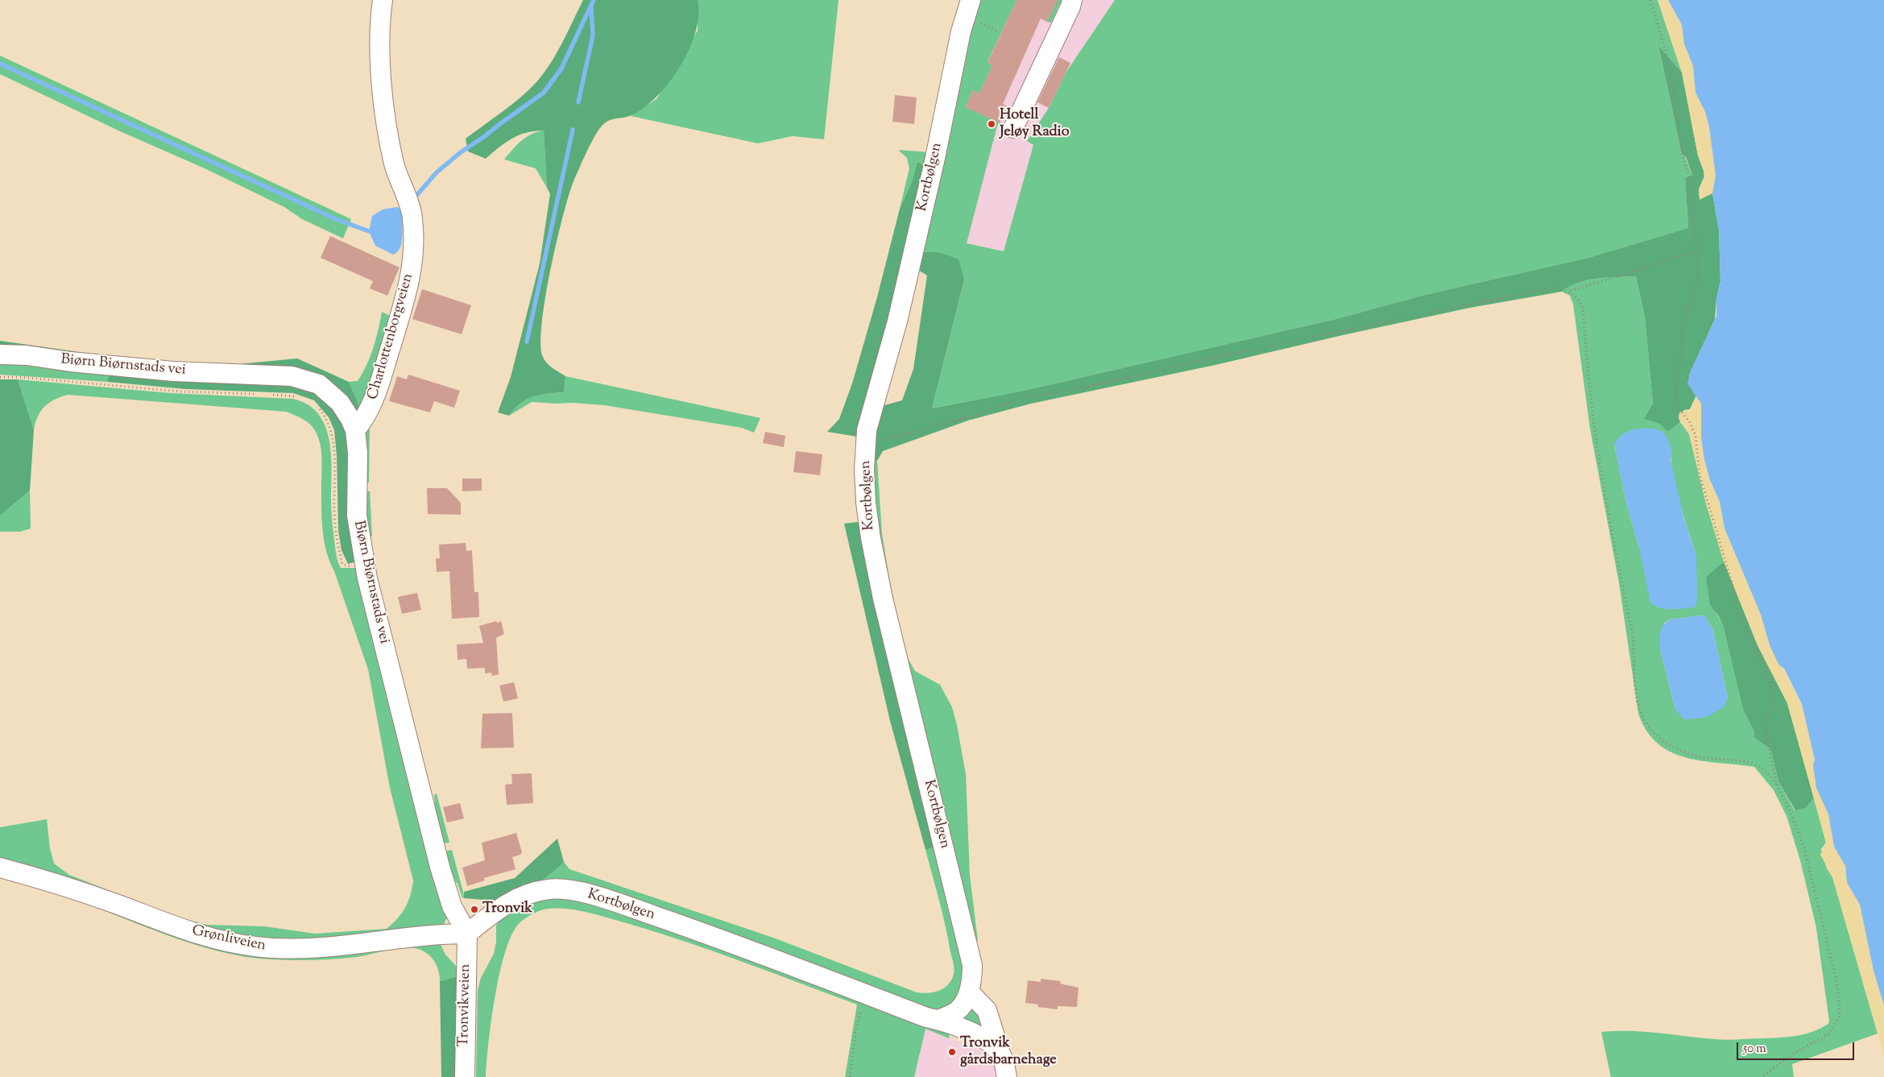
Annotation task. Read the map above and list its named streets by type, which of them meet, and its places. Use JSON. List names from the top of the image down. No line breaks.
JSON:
{"streets":{"street":["Kortbølgen","Charlottenborgveien","Biørn Biørnstads vei","Grønliveien","Tronvikveien"]},"crossings":[["Kortbølgen","Biørn Biørnstads vei"],["Kortbølgen","Grønliveien"],["Kortbølgen","Tronvikveien"],["Charlottenborgveien","Biørn Biørnstads vei"],["Biørn Biørnstads vei","Grønliveien"],["Biørn Biørnstads vei","Tronvikveien"],["Grønliveien","Tronvikveien"]],"places":["Hotell Jeløy Radio","Tronvik","Tronvik gårdsbarnehage"],"scale_bar":"50 m"}
